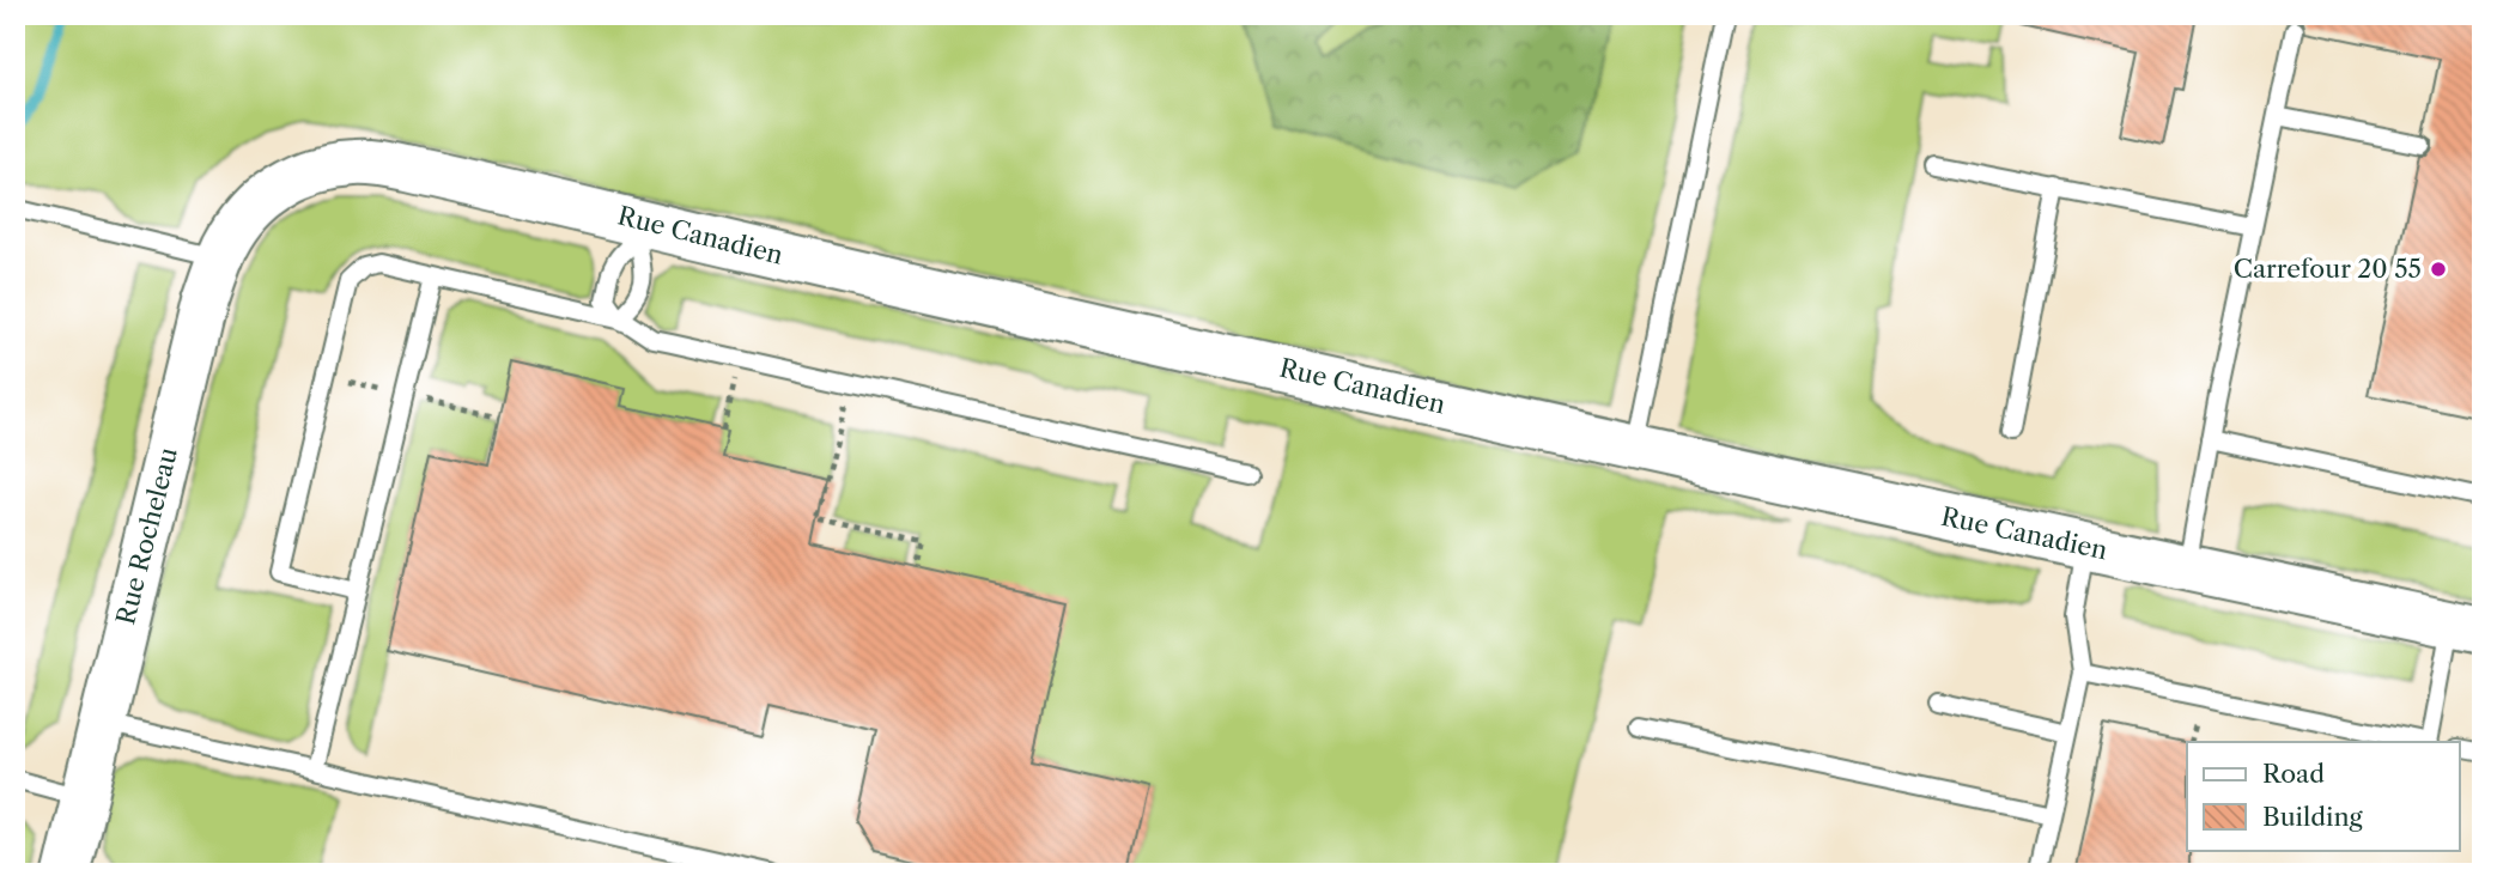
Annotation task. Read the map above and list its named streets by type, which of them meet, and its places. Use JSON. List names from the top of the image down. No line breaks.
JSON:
{"streets":{"street":["Rue Canadien","Rue Rocheleau"]},"crossings":[["Rue Canadien","Rue Rocheleau"]],"places":["Carrefour 20 55"],"legend":["Road","Building"]}
